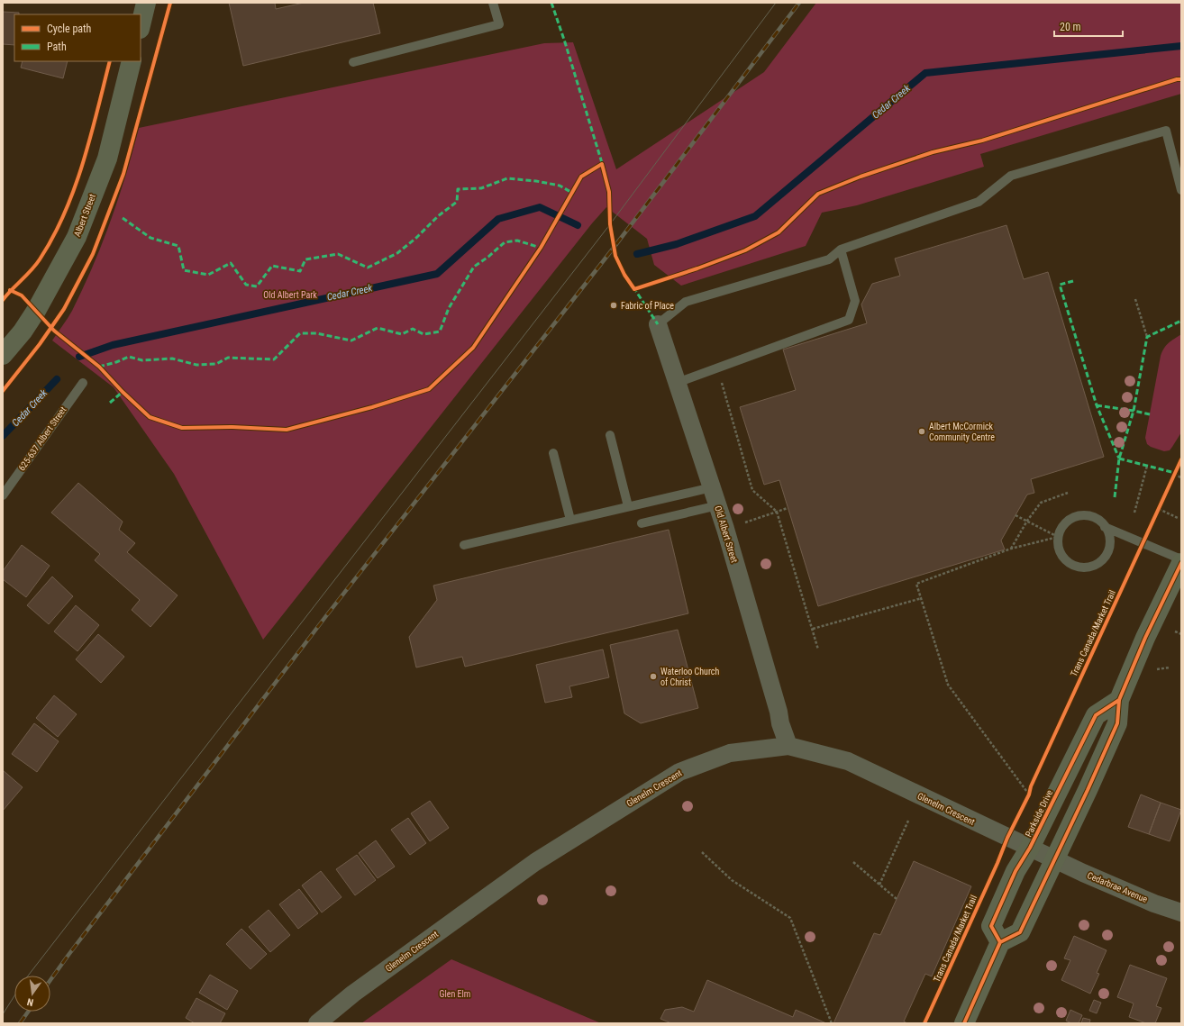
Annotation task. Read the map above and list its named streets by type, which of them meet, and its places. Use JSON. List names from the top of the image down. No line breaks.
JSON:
{"streets":{"street":["Albert Street","Old Albert Street","Glenelm Crescent","Parkside Drive","Cedarbrae Avenue"],"lane":["625-637 Albert Street"],"cycle path":["Trans Canada/Market Trail"]},"crossings":[["Old Albert Street","Glenelm Crescent"],["Glenelm Crescent","Parkside Drive"],["Glenelm Crescent","Cedarbrae Avenue"]],"water":["Cedar Creek"],"parks":["Old Albert Park","Glen Elm"],"places":["Fabric of Place","Albert McCormick Community Centre","Waterloo Church of Christ"],"legend":["Cycle path","Path"],"scale_bar":"20 m","north":"bottom"}
